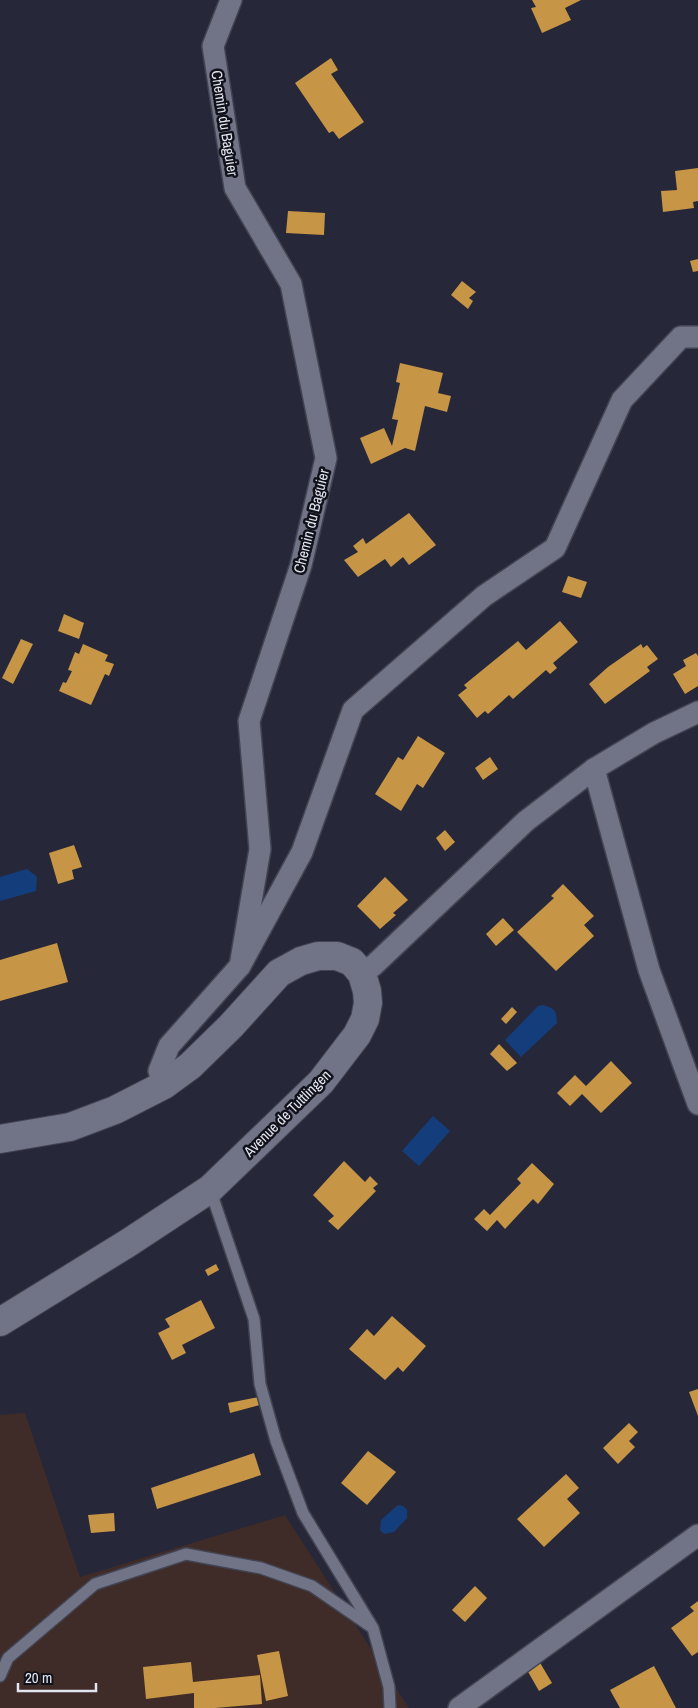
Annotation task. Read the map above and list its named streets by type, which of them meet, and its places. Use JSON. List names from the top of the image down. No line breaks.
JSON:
{"streets":{"main road":["Avenue de Tuttlingen"],"street":["Chemin du Baguier"]},"scale_bar":"20 m"}
